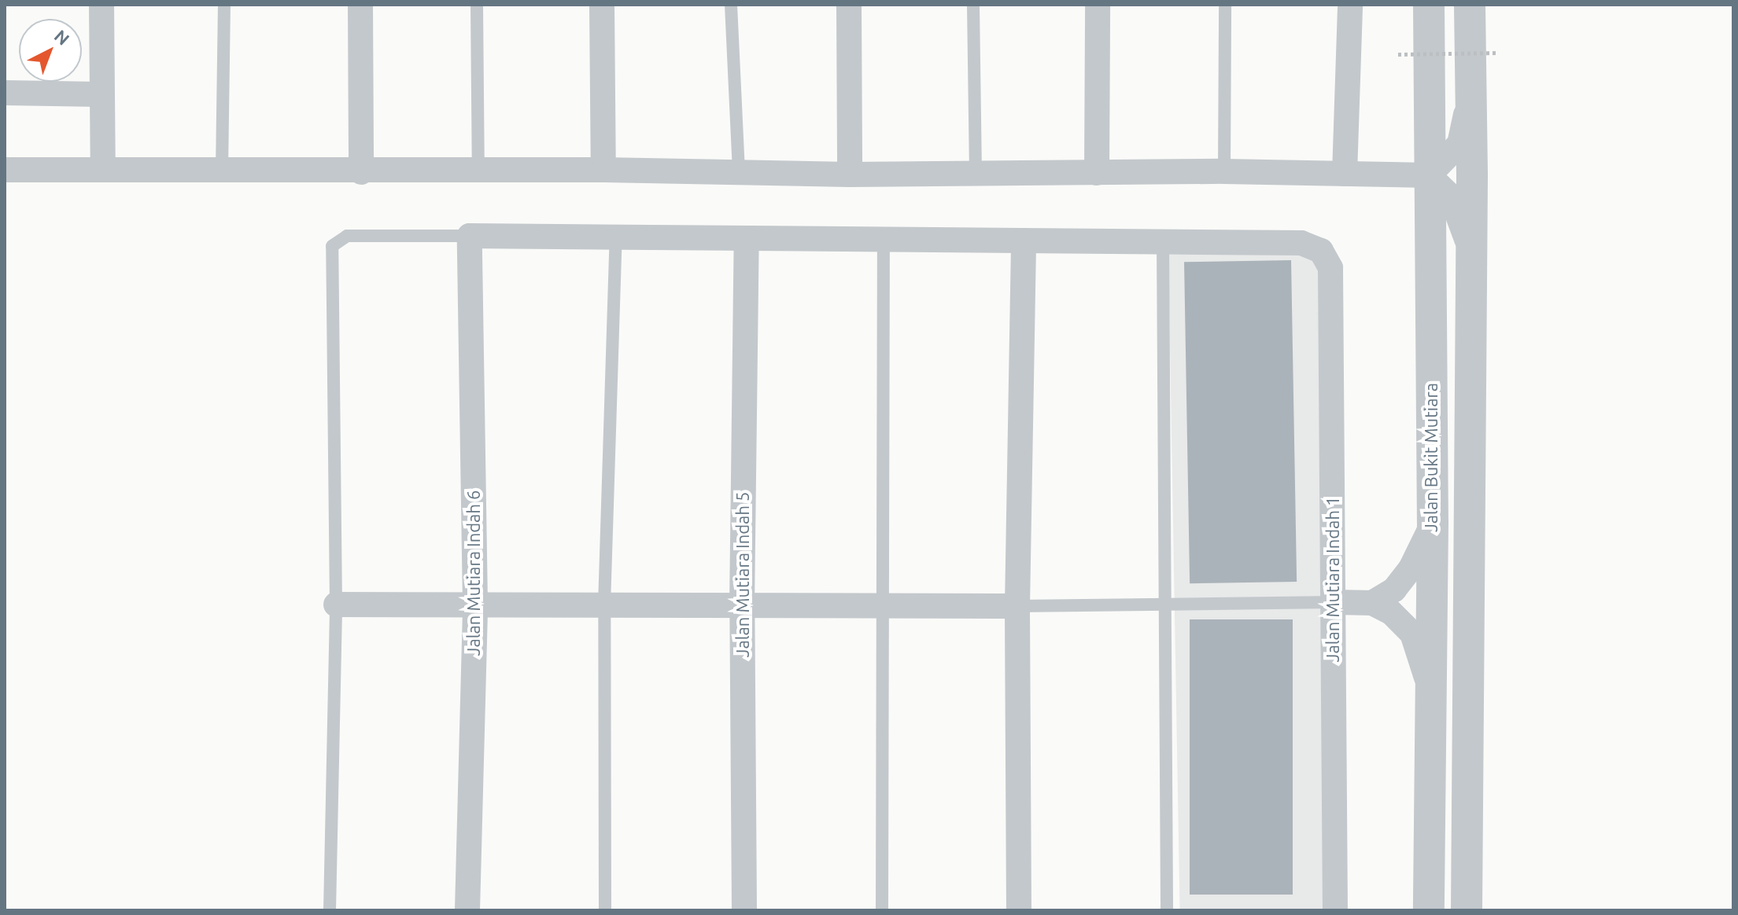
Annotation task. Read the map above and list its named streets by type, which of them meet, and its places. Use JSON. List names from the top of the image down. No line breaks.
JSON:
{"streets":{"street":["Jalan Bukit Mutiara","Jalan Mutiara Indah 6","Jalan Mutiara Indah 5","Jalan Mutiara Indah 1"]},"north":"top right"}
